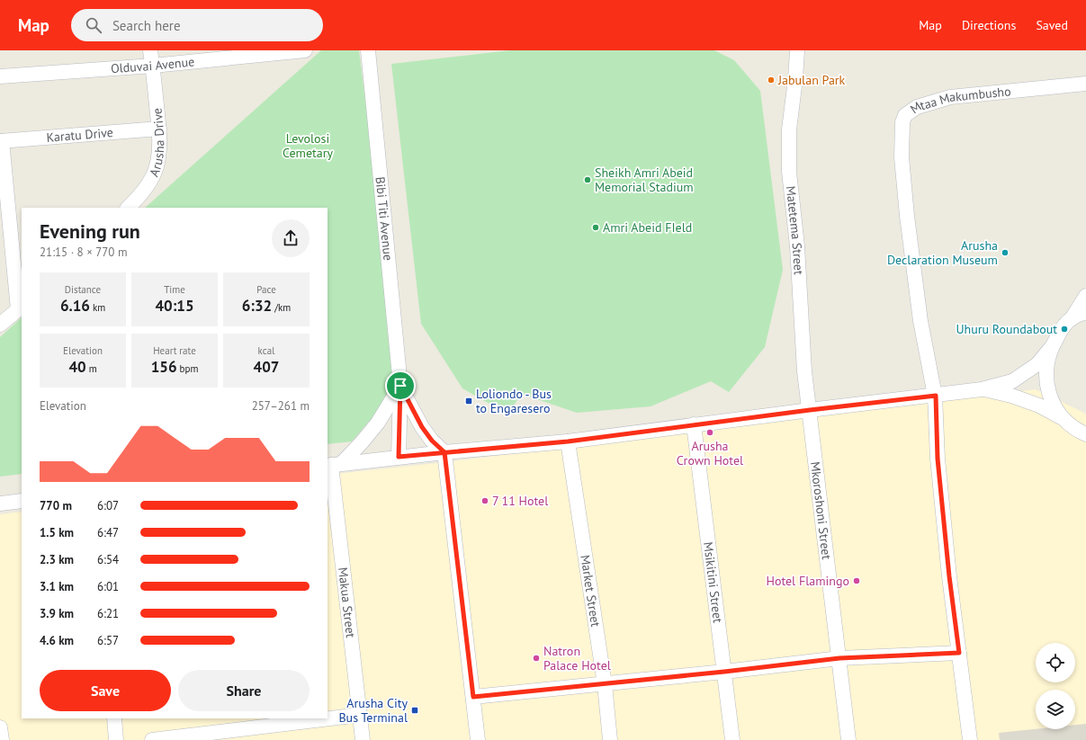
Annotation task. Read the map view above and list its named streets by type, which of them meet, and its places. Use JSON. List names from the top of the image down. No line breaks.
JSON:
{"streets":{"street":["Olduvai Avenue","Mtaa Makumbusho","Karatu Drive","Arusha Drive","Bibi Titi Avenue","Matetema Street","Mkoroshoni Street","Msikitini Street","Market Street","Makua Street"]},"crossings":[["Olduvai Avenue","Arusha Drive"],["Karatu Drive","Arusha Drive"],["Matetema Street","Mkoroshoni Street"]],"parks":["Levolosi Cemetary"],"places":{"other":["Jabulan Park","Sheikh Amri Abeid Memorial Stadium","Amri Abeid FIeld","Arusha Declaration Museum","Uhuru Roundabout","Arusha Crown Hotel","7 11 Hotel","Hotel Flamingo","Natron Palace Hotel"],"transit":["Loliondo - Bus to Engaresero","Arusha City Bus Terminal"]},"page":{"header":"Map","search":"Search here","nav":["Map","Directions","Saved"],"heading":["Evening run","21:15 · 8 × 770 m"],"stats":[["Distance","6.16 km"],["Time","40:15"],["Pace","6:32 /km"],["Elevation","40 m"],["Heart rate","156 bpm"],["kcal","407"]],"chart":["Elevation","257–261 m"],"list":[{"name":"770 m","note":"6:07"},{"name":"1.5 km","note":"6:47"},{"name":"2.3 km","note":"6:54"},{"name":"3.1 km","note":"6:01"},{"name":"3.9 km","note":"6:21"},{"name":"4.6 km","note":"6:57"}],"buttons":["Save","Share"]}}
